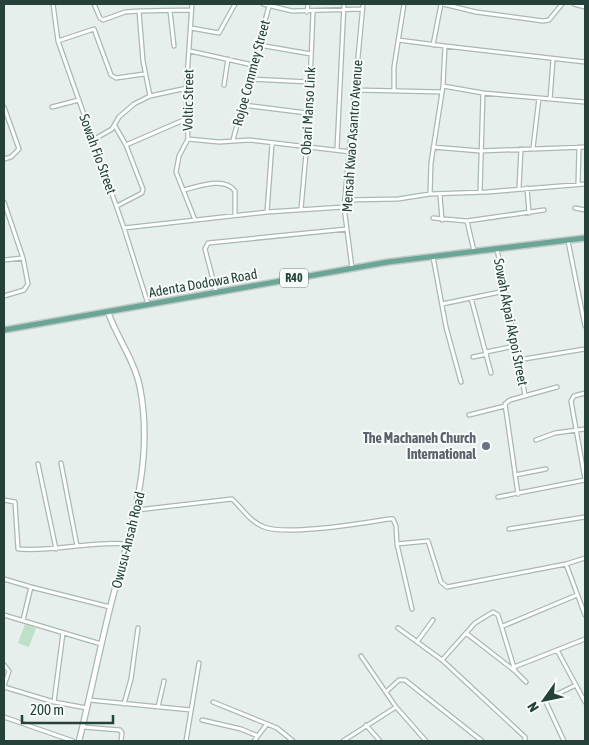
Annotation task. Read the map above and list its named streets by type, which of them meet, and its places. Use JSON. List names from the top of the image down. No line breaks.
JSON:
{"streets":{"main road":["R40","Adenta Dodowa Road"],"street":["Rojoe Commey Street","Voltic Street","Obari Manso Link","Mensah Kwao Asantro Avenue","Sowah Fio Street","Sowah Akpai Akpoi Street","Owusu-Ansah Road"]},"crossings":[["Mensah Kwao Asantro Avenue","Adenta Dodowa Road"],["Sowah Fio Street","Adenta Dodowa Road"],["Adenta Dodowa Road","Sowah Akpai Akpoi Street"],["Adenta Dodowa Road","Owusu-Ansah Road"]],"places":["The Machaneh Church International"],"scale_bar":"200 m","north":"bottom left"}
